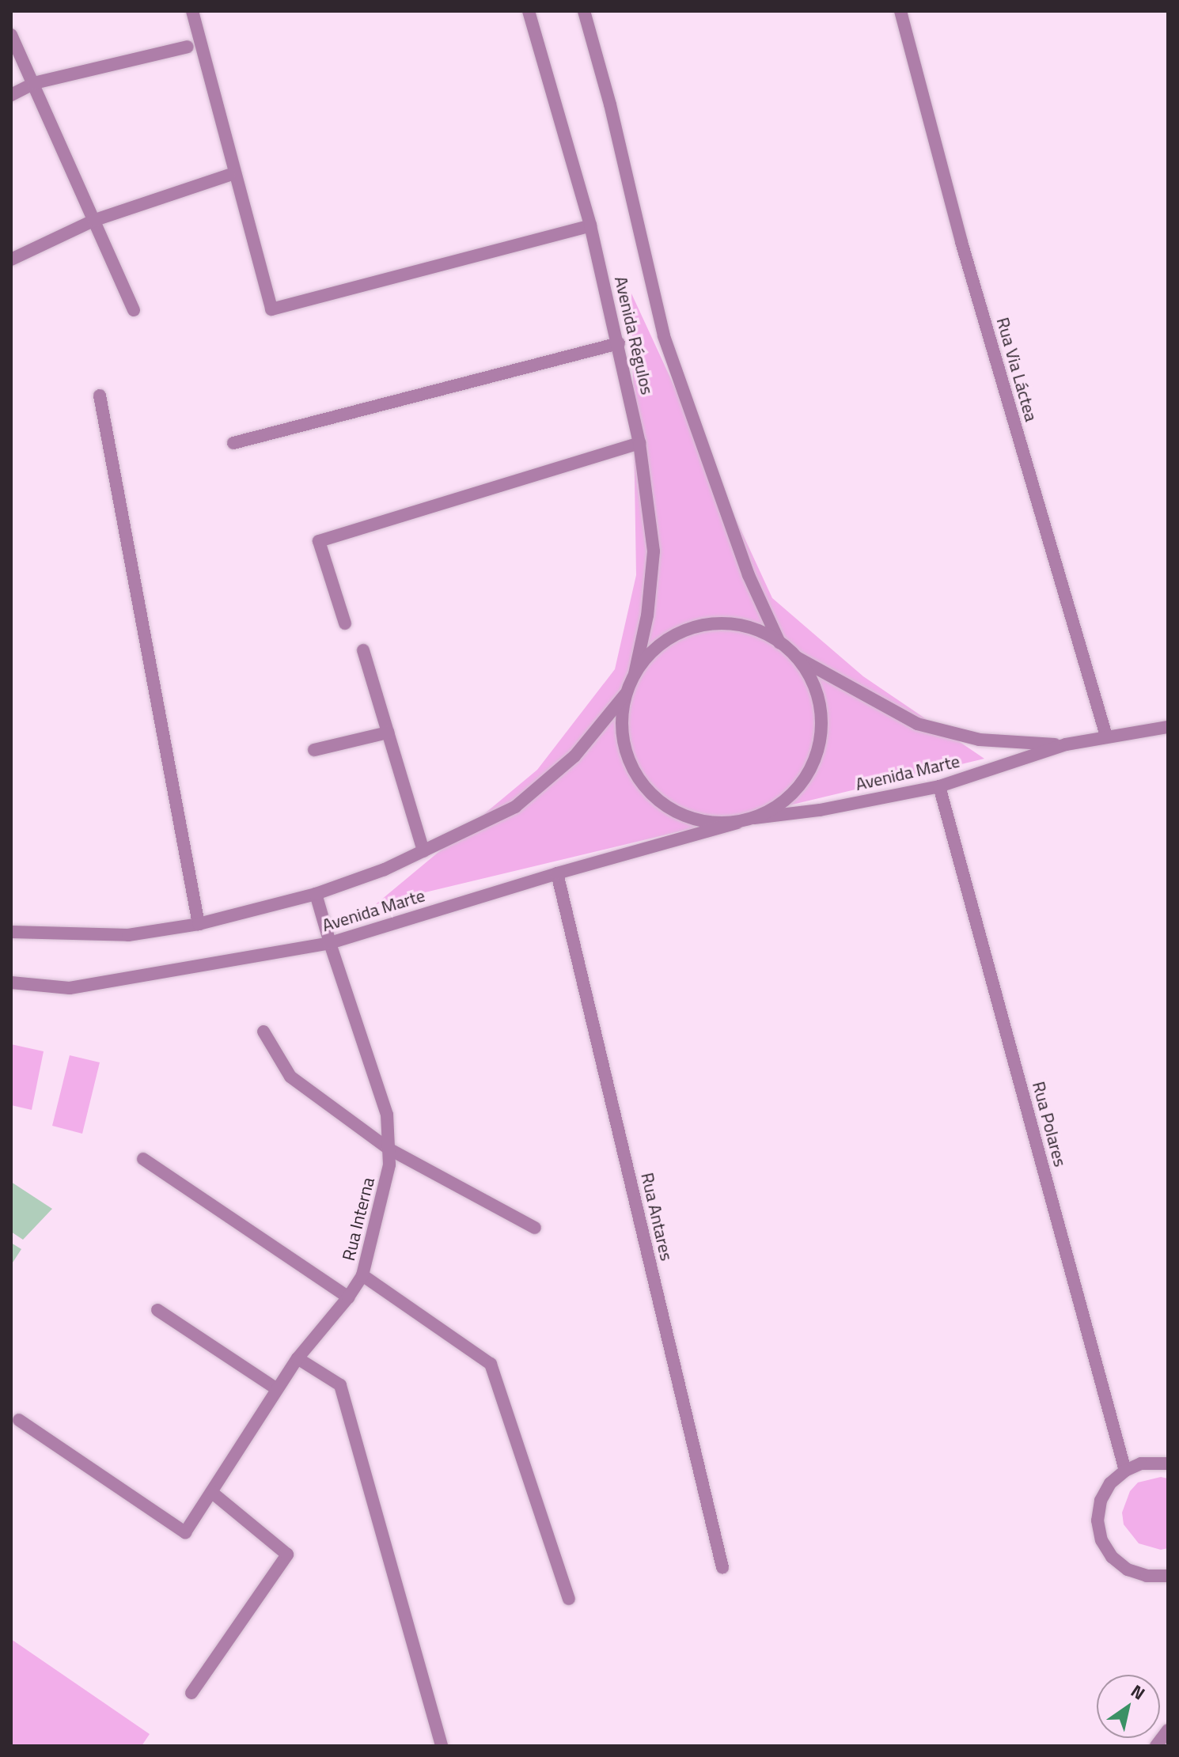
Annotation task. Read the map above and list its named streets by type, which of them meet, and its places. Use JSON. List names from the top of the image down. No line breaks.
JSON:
{"streets":{"street":["Avenida Régulos","Rua Via Láctea","Avenida Marte","Rua Polares","Rua Antares","Rua Interna"]},"crossings":[["Avenida Régulos","Avenida Marte"],["Avenida Marte","Rua Polares"],["Avenida Marte","Rua Antares"],["Avenida Marte","Rua Interna"]],"north":"top right"}
